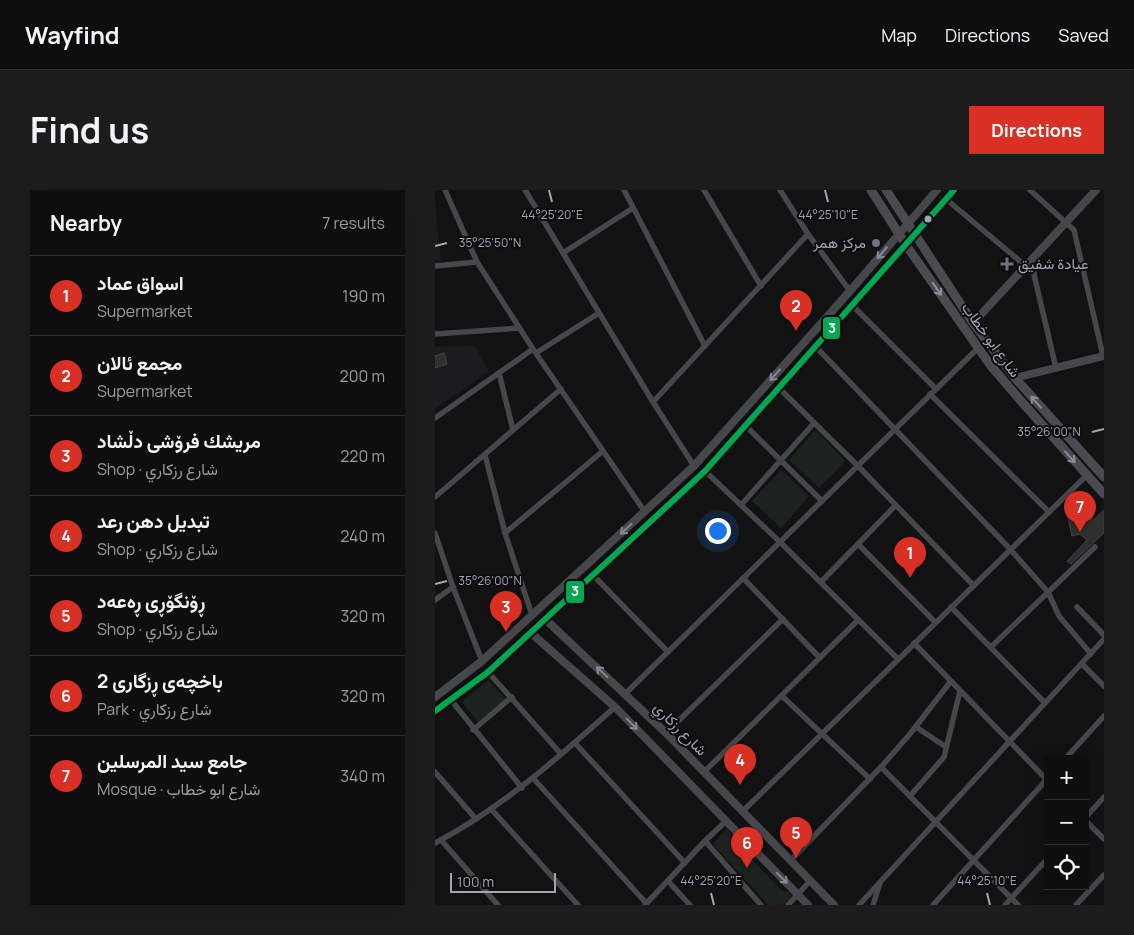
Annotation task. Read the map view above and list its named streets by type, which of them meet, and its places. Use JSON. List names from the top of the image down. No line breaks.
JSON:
{"streets":{"main road":["شارع ابو خطاب"],"street":["شارع رزكاري"]},"places":{"other":["مركز همر"],"health":["عيادة شفيق"]},"lines":["transit line 3"],"scale_bar":"100 m","page":{"header":"Wayfind","nav":["Map","Directions","Saved"],"title":"Find us","buttons":"Directions","heading":["Nearby","7 results"],"list":[{"mark":"1","name":"اسواق عماد","note":"Supermarket","value":"190 m"},{"mark":"2","name":"مجمع ئالان","note":"Supermarket","value":"200 m"},{"mark":"3","name":"مريشك فرۆشى دڵشاد","note":"Shop · شارع رزكاري","value":"220 m"},{"mark":"4","name":"تبديل دهن رعد","note":"Shop · شارع رزكاري","value":"240 m"},{"mark":"5","name":"ڕۆنگۆڕی ڕەعەد","note":"Shop · شارع رزكاري","value":"320 m"},{"mark":"6","name":"باخچەی ڕزگاری 2","note":"Park · شارع رزكاري","value":"320 m"},{"mark":"7","name":"جامع سيد المرسلين","note":"Mosque · شارع ابو خطاب","value":"340 m"}],"pins":["2","7","1","3","4","5","6"],"map_buttons":["+","−"],"scale":"100 m"},"coordinates":["44°25'20\"E","44°25'10\"E","35°25'50\"N","35°26'00\"N"]}
